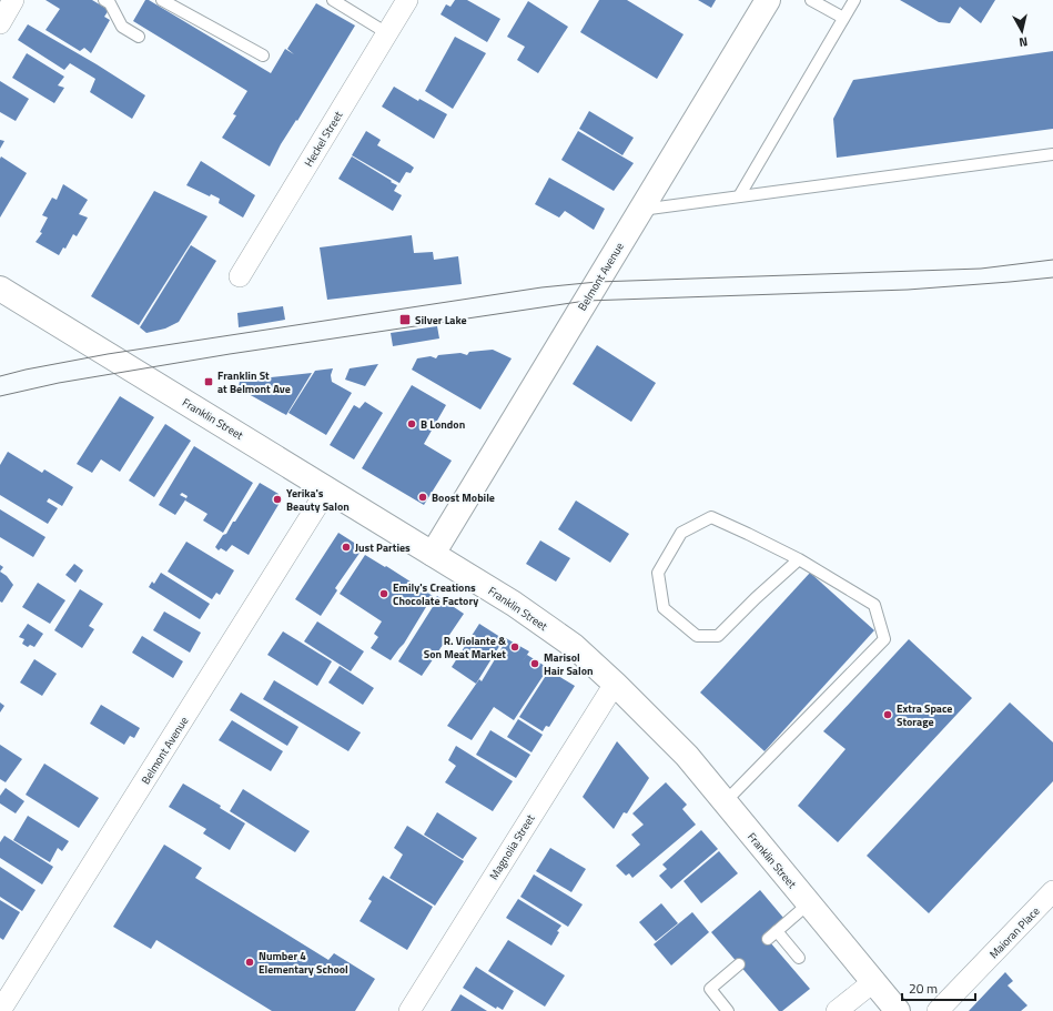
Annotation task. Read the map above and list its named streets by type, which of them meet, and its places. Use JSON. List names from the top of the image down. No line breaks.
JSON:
{"streets":{"main road":["Belmont Avenue","Franklin Street"],"street":["Heckel Street","Magnolia Street","Maioran Place"]},"crossings":[["Belmont Avenue","Franklin Street"],["Franklin Street","Magnolia Street"]],"places":{"transit":["Silver Lake","Franklin St at Belmont Ave"],"other":["B London","Boost Mobile","Yerika's Beauty Salon","Just Parties","Emily's Creations Chocolate Factory","R. Violante & Son Meat Market","Marisol Hair Salon","Extra Space Storage","Number 4 Elementary School"]},"scale_bar":"20 m","north":"bottom"}
